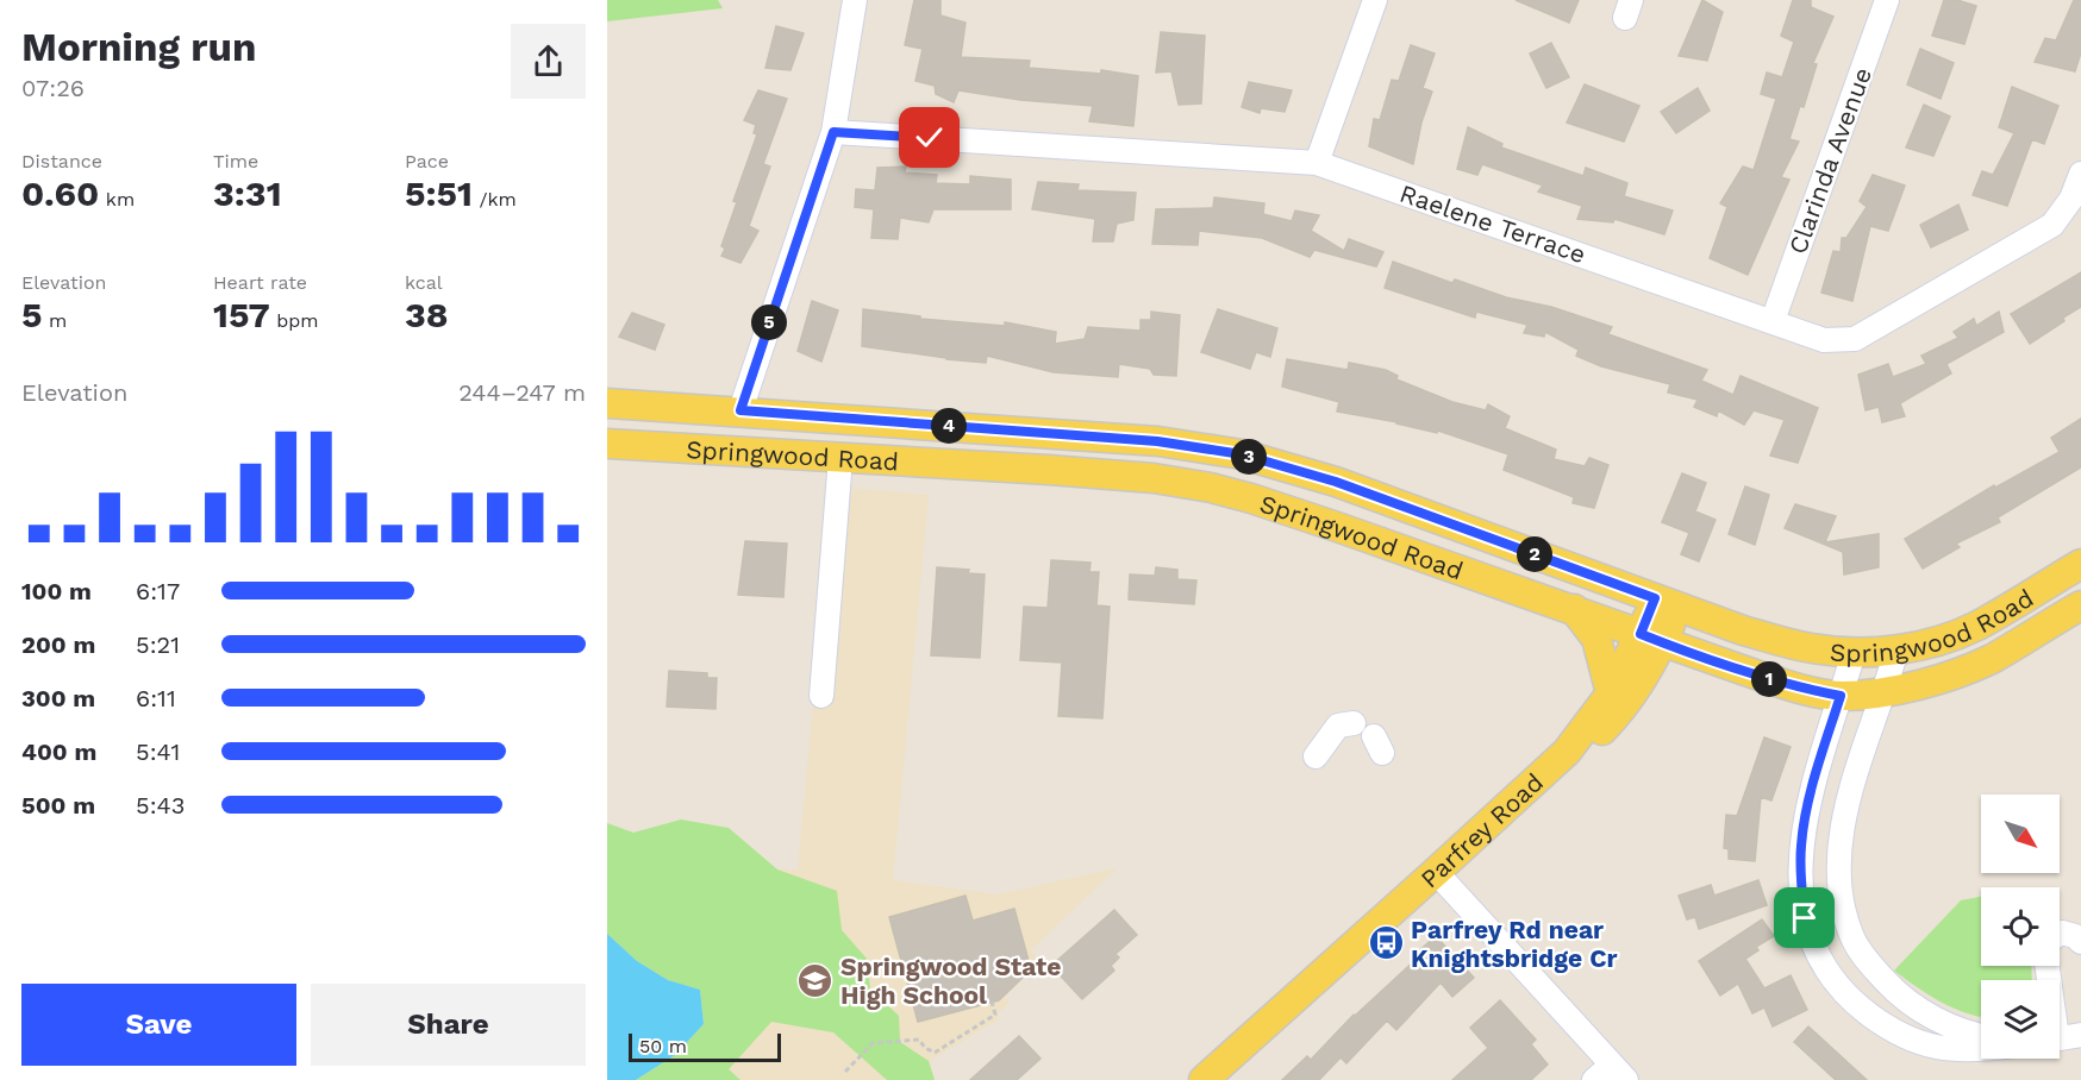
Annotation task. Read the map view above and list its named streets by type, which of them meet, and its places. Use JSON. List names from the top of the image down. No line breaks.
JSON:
{"streets":{"main road":["Springwood Road","Parfrey Road"],"street":["Clarinda Avenue","Raelene Terrace"]},"crossings":[["Clarinda Avenue","Raelene Terrace"],["Springwood Road","Parfrey Road"]],"places":{"bus stop":["Parfrey Rd near Knightsbridge Cr"],"school or university":["Springwood State High School"]},"scale_bar":"50 m","north":"bottom right","page":{"heading":["Morning run","07:26"],"stats":[["Distance","0.60 km"],["Time","3:31"],["Pace","5:51 /km"],["Elevation","5 m"],["Heart rate","157 bpm"],["kcal","38"]],"pins":["5","4","3","2","1"],"chart":["Elevation","244–247 m"],"list":[{"name":"100 m","note":"6:17"},{"name":"200 m","note":"5:21"},{"name":"300 m","note":"6:11"},{"name":"400 m","note":"5:41"},{"name":"500 m","note":"5:43"}],"buttons":["Save","Share"],"scale":"50 m"}}
